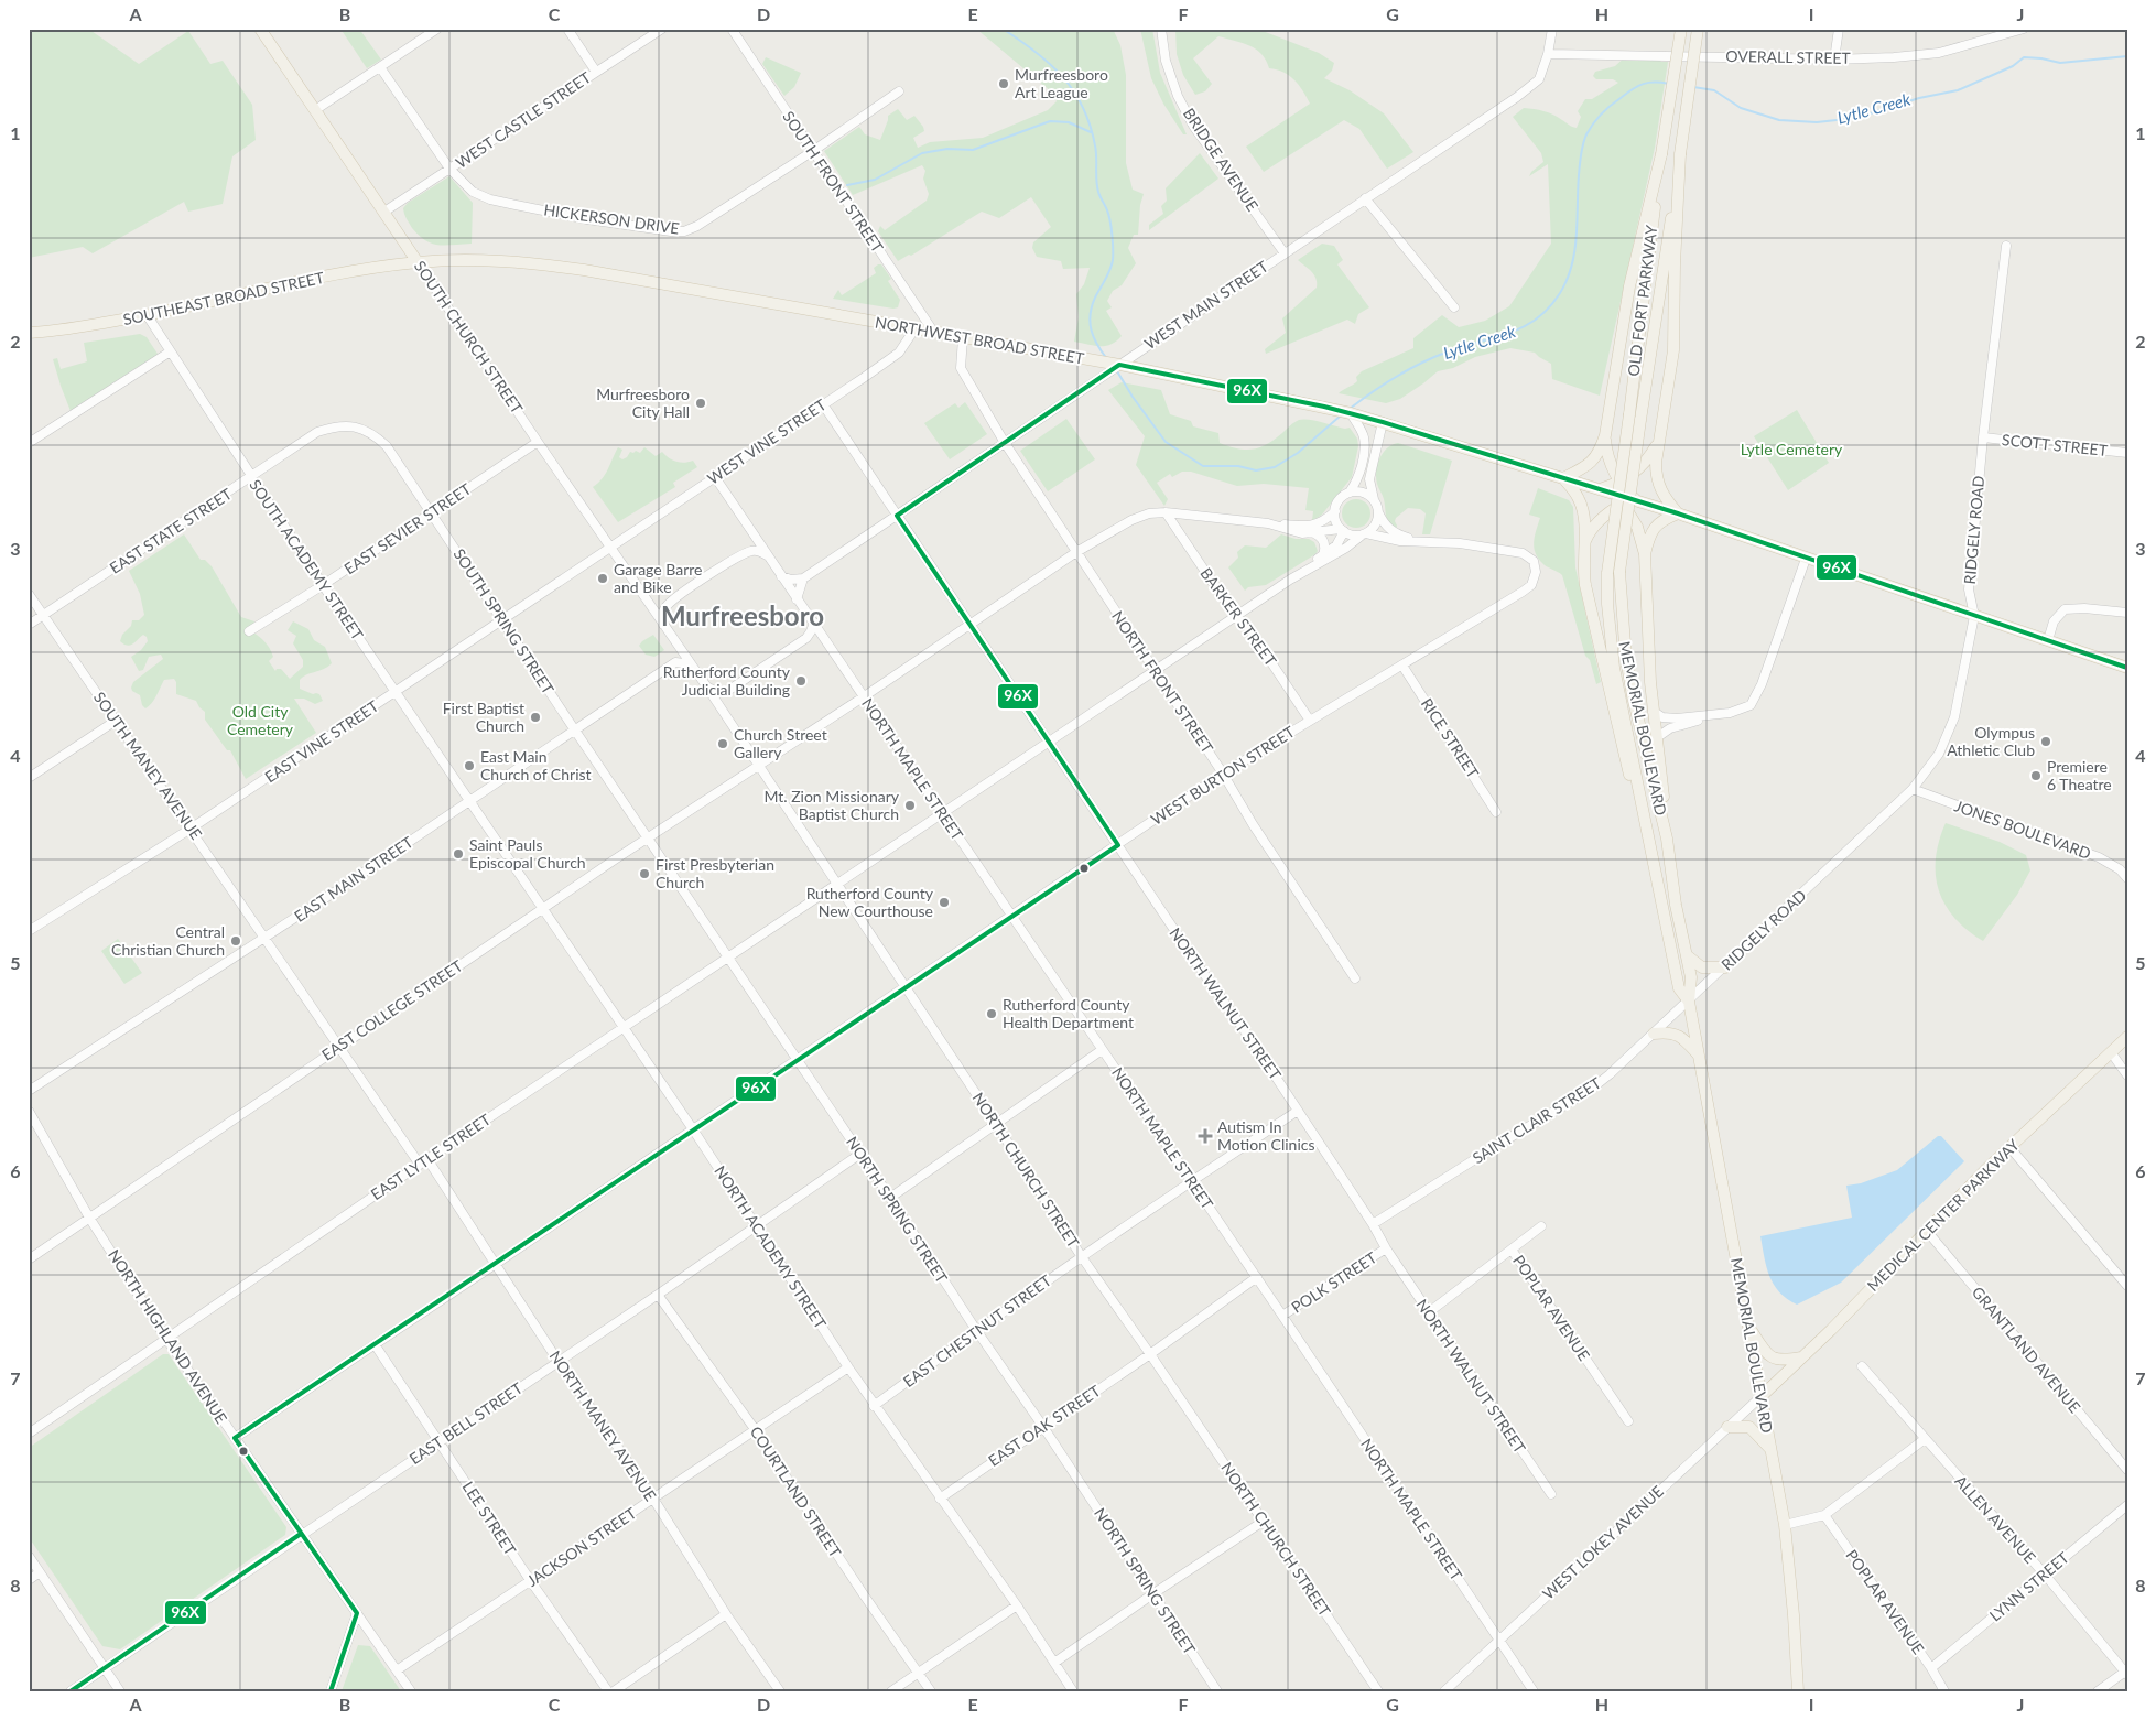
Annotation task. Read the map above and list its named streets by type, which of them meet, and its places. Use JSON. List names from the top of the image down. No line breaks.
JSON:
{"streets":{"main road":["SOUTHEAST BROAD STREET","OLD FORT PARKWAY","SOUTH CHURCH STREET","NORTHWEST BROAD STREET","MEMORIAL BOULEVARD","MEDICAL CENTER PARKWAY"],"street":["OVERALL STREET","WEST CASTLE STREET","BRIDGE AVENUE","SOUTH FRONT STREET","HICKERSON DRIVE","WEST MAIN STREET","WEST VINE STREET","SCOTT STREET","EAST SEVIER STREET","RIDGELY ROAD","EAST STATE STREET","SOUTH ACADEMY STREET","BARKER STREET","SOUTH SPRING STREET","NORTH FRONT STREET","RICE STREET","EAST VINE STREET","SOUTH MANEY AVENUE","NORTH MAPLE STREET","WEST BURTON STREET","JONES BOULEVARD","EAST MAIN STREET","NORTH WALNUT STREET","EAST COLLEGE STREET","SAINT CLAIR STREET","EAST LYTLE STREET","NORTH CHURCH STREET","NORTH SPRING STREET","NORTH ACADEMY STREET","POLK STREET","POPLAR AVENUE","EAST CHESTNUT STREET","NORTH HIGHLAND AVENUE","GRANTLAND AVENUE","EAST BELL STREET","NORTH MANEY AVENUE","EAST OAK STREET","COURTLAND STREET","LEE STREET","ALLEN AVENUE","WEST LOKEY AVENUE","JACKSON STREET","LYNN STREET"]},"crossings":[["OVERALL STREET","WEST MAIN STREET"],["WEST CASTLE STREET","HICKERSON DRIVE"],["WEST CASTLE STREET","SOUTH CHURCH STREET"],["BRIDGE AVENUE","WEST MAIN STREET"],["SOUTH FRONT STREET","HICKERSON DRIVE"],["SOUTH FRONT STREET","NORTHWEST BROAD STREET"],["SOUTHEAST BROAD STREET","SOUTH CHURCH STREET"],["SOUTHEAST BROAD STREET","NORTHWEST BROAD STREET"],["SOUTHEAST BROAD STREET","SOUTH ACADEMY STREET"],["OLD FORT PARKWAY","MEMORIAL BOULEVARD"],["WEST MAIN STREET","NORTHWEST BROAD STREET"],["WEST MAIN STREET","NORTH FRONT STREET"],["WEST MAIN STREET","NORTH WALNUT STREET"],["SOUTH CHURCH STREET","NORTHWEST BROAD STREET"],["SOUTH CHURCH STREET","WEST VINE STREET"],["SOUTH CHURCH STREET","EAST SEVIER STREET"],["SOUTH CHURCH STREET","EAST VINE STREET"],["SOUTH CHURCH STREET","NORTH MAPLE STREET"],["SOUTH CHURCH STREET","NORTH CHURCH STREET"],["NORTHWEST BROAD STREET","WEST VINE STREET"],["NORTHWEST BROAD STREET","RIDGELY ROAD"],["WEST VINE STREET","EAST VINE STREET"],["WEST VINE STREET","NORTH WALNUT STREET"],["SCOTT STREET","RIDGELY ROAD"],["EAST SEVIER STREET","EAST STATE STREET"],["EAST SEVIER STREET","SOUTH ACADEMY STREET"],["EAST SEVIER STREET","SOUTH SPRING STREET"],["RIDGELY ROAD","MEMORIAL BOULEVARD"],["RIDGELY ROAD","JONES BOULEVARD"],["RIDGELY ROAD","SAINT CLAIR STREET"],["EAST STATE STREET","SOUTH ACADEMY STREET"],["EAST STATE STREET","SOUTH SPRING STREET"],["EAST STATE STREET","SOUTH MANEY AVENUE"],["SOUTH ACADEMY STREET","EAST VINE STREET"],["SOUTH ACADEMY STREET","EAST MAIN STREET"],["SOUTH ACADEMY STREET","NORTH ACADEMY STREET"],["BARKER STREET","WEST BURTON STREET"],["BARKER STREET","EAST COLLEGE STREET"],["BARKER STREET","EAST LYTLE STREET"],["SOUTH SPRING STREET","EAST VINE STREET"],["SOUTH SPRING STREET","EAST MAIN STREET"],["SOUTH SPRING STREET","NORTH SPRING STREET"],["NORTH FRONT STREET","WEST BURTON STREET"],["NORTH FRONT STREET","EAST COLLEGE STREET"],["NORTH FRONT STREET","EAST LYTLE STREET"],["MEMORIAL BOULEVARD","SAINT CLAIR STREET"],["MEMORIAL BOULEVARD","MEDICAL CENTER PARKWAY"],["MEMORIAL BOULEVARD","WEST LOKEY AVENUE"],["RICE STREET","WEST BURTON STREET"],["EAST VINE STREET","SOUTH MANEY AVENUE"],["SOUTH MANEY AVENUE","EAST MAIN STREET"],["SOUTH MANEY AVENUE","NORTH MANEY AVENUE"],["NORTH MAPLE STREET","WEST BURTON STREET"],["NORTH MAPLE STREET","EAST COLLEGE STREET"],["NORTH MAPLE STREET","EAST LYTLE STREET"],["NORTH MAPLE STREET","NORTH CHURCH STREET"],["NORTH MAPLE STREET","POLK STREET"],["NORTH MAPLE STREET","EAST CHESTNUT STREET"],["NORTH MAPLE STREET","EAST OAK STREET"],["NORTH MAPLE STREET","WEST LOKEY AVENUE"],["WEST BURTON STREET","NORTH WALNUT STREET"],["WEST BURTON STREET","NORTH CHURCH STREET"],["WEST BURTON STREET","NORTH SPRING STREET"],["WEST BURTON STREET","NORTH ACADEMY STREET"],["WEST BURTON STREET","NORTH HIGHLAND AVENUE"],["WEST BURTON STREET","NORTH MANEY AVENUE"],["WEST BURTON STREET","LEE STREET"],["EAST MAIN STREET","NORTH SPRING STREET"],["EAST MAIN STREET","NORTH ACADEMY STREET"],["EAST MAIN STREET","NORTH MANEY AVENUE"],["NORTH WALNUT STREET","EAST COLLEGE STREET"],["NORTH WALNUT STREET","SAINT CLAIR STREET"],["NORTH WALNUT STREET","EAST LYTLE STREET"],["NORTH WALNUT STREET","POLK STREET"],["NORTH WALNUT STREET","EAST CHESTNUT STREET"],["EAST COLLEGE STREET","NORTH CHURCH STREET"],["EAST COLLEGE STREET","NORTH SPRING STREET"],["EAST COLLEGE STREET","NORTH ACADEMY STREET"],["EAST COLLEGE STREET","NORTH HIGHLAND AVENUE"],["EAST COLLEGE STREET","NORTH MANEY AVENUE"],["EAST LYTLE STREET","NORTH CHURCH STREET"],["EAST LYTLE STREET","NORTH SPRING STREET"],["EAST LYTLE STREET","NORTH ACADEMY STREET"],["EAST LYTLE STREET","NORTH HIGHLAND AVENUE"],["EAST LYTLE STREET","NORTH MANEY AVENUE"],["NORTH CHURCH STREET","EAST CHESTNUT STREET"],["NORTH CHURCH STREET","EAST OAK STREET"],["NORTH SPRING STREET","EAST CHESTNUT STREET"],["NORTH SPRING STREET","EAST BELL STREET"],["NORTH SPRING STREET","EAST OAK STREET"],["MEDICAL CENTER PARKWAY","GRANTLAND AVENUE"],["MEDICAL CENTER PARKWAY","WEST LOKEY AVENUE"],["NORTH ACADEMY STREET","EAST CHESTNUT STREET"],["NORTH ACADEMY STREET","EAST BELL STREET"],["NORTH ACADEMY STREET","EAST OAK STREET"],["NORTH ACADEMY STREET","JACKSON STREET"],["POPLAR AVENUE","LYNN STREET"],["NORTH HIGHLAND AVENUE","EAST BELL STREET"],["NORTH HIGHLAND AVENUE","JACKSON STREET"],["EAST BELL STREET","NORTH MANEY AVENUE"],["EAST BELL STREET","COURTLAND STREET"],["EAST BELL STREET","LEE STREET"],["NORTH MANEY AVENUE","JACKSON STREET"],["COURTLAND STREET","JACKSON STREET"],["LEE STREET","JACKSON STREET"],["ALLEN AVENUE","LYNN STREET"]],"districts":["Murfreesboro"],"water":["Lytle Creek"],"parks":["Lytle Cemetery","Old City Cemetery"],"places":{"other":["Murfreesboro Art League","Murfreesboro City Hall","Garage Barre and Bike","Rutherford County Judicial Building","First Baptist Church","Olympus Athletic Club","Church Street Gallery","East Main Church of Christ","Premiere 6 Theatre","Mt. Zion Missionary Baptist Church","Saint Pauls Episcopal Church","First Presbyterian Church","Rutherford County New Courthouse","Central Christian Church","Rutherford County Health Department"],"health":["Autism In Motion Clinics"]},"lines":["transit line 96X"],"grid":{"columns":["A","B","C","D","E","F","G","H","I","J"],"rows":["1","2","3","4","5","6","7","8"]}}
